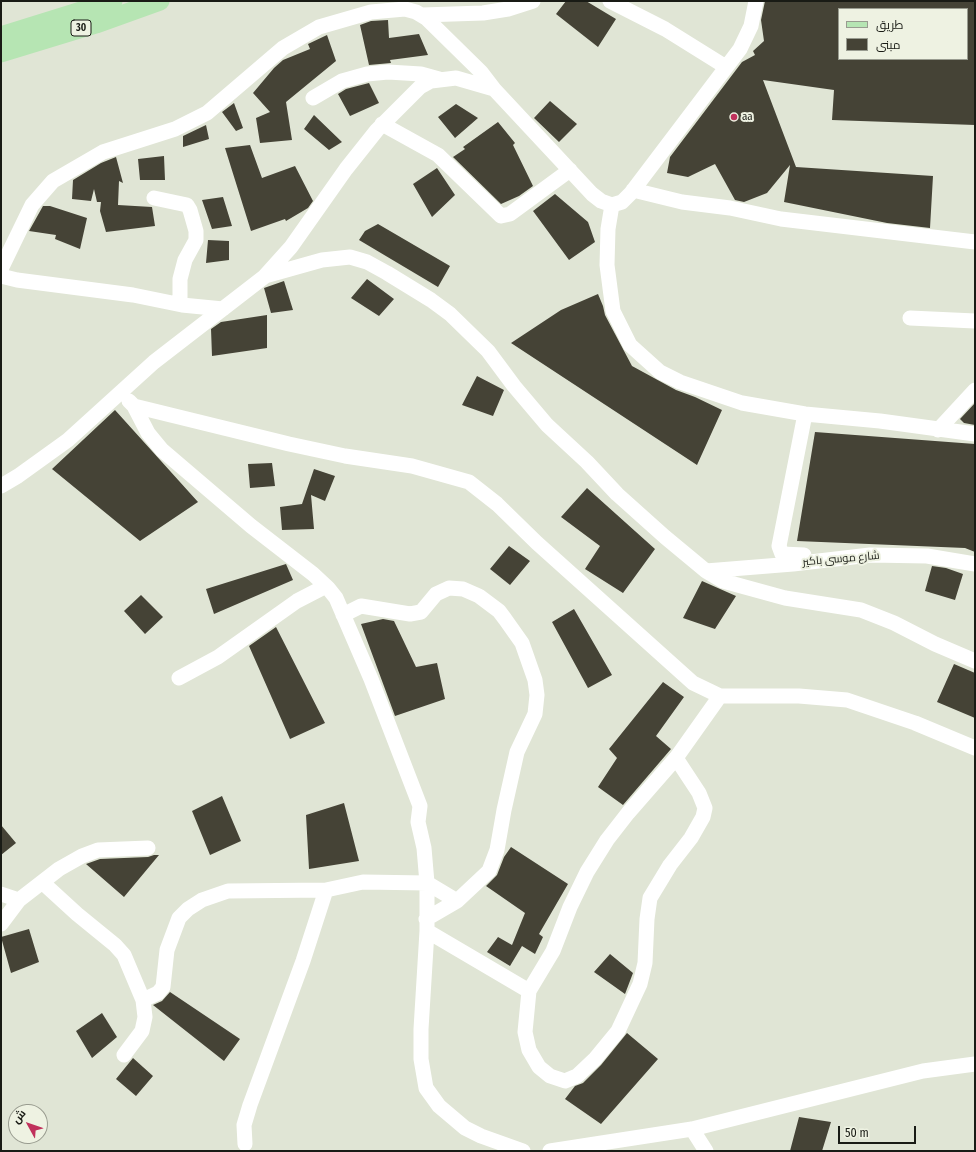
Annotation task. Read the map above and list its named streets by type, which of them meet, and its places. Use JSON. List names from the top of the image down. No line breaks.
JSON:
{"streets":{"main road":["30"],"street":["شارع موسى باكير"]},"places":["aa"],"legend":["طريق","مبنى"],"scale_bar":"50 m","north":"top left"}
